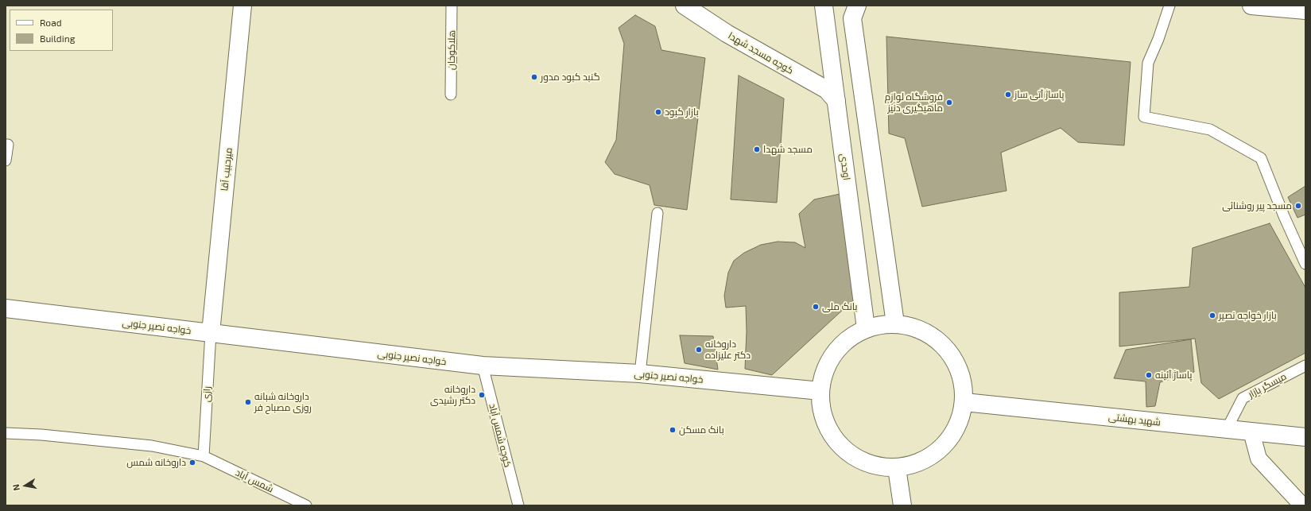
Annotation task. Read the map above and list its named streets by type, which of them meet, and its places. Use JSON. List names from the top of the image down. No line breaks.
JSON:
{"streets":{"street":["کوچه مسجد شهدا","اوحدی","میرحبیب آقا","خواجه نصیر جنوبی","شهید بهشتی"],"lane":["هلاکوخان","میسگر بازار","رازی","کوچه شمس آباد","شمس آباد"]},"crossings":[["کوچه مسجد شهدا","اوحدی"],["میرحبیب آقا","خواجه نصیر جنوبی"],["میرحبیب آقا","رازی"],["خواجه نصیر جنوبی","رازی"],["خواجه نصیر جنوبی","کوچه شمس آباد"],["میسگر بازار","شهید بهشتی"],["رازی","شمس آباد"]],"places":["گنبد کبود مدور","پاساژ آتی ساز","فروشگاه لوازم ماهیگیری دنیز","بازار کبود","مسجد شهدا","مسجد پیر روشنائی","بانک ملی","بازار خواجه نصیر","داروخانه دکتر علیزاده","پاساژ آئینه","داروخانه دکتر رشیدی","داروخانه شبانه روزی مصباح فر","بانک مسکن","داروخانه شمس"],"legend":["Road","Building"],"north":"left"}
